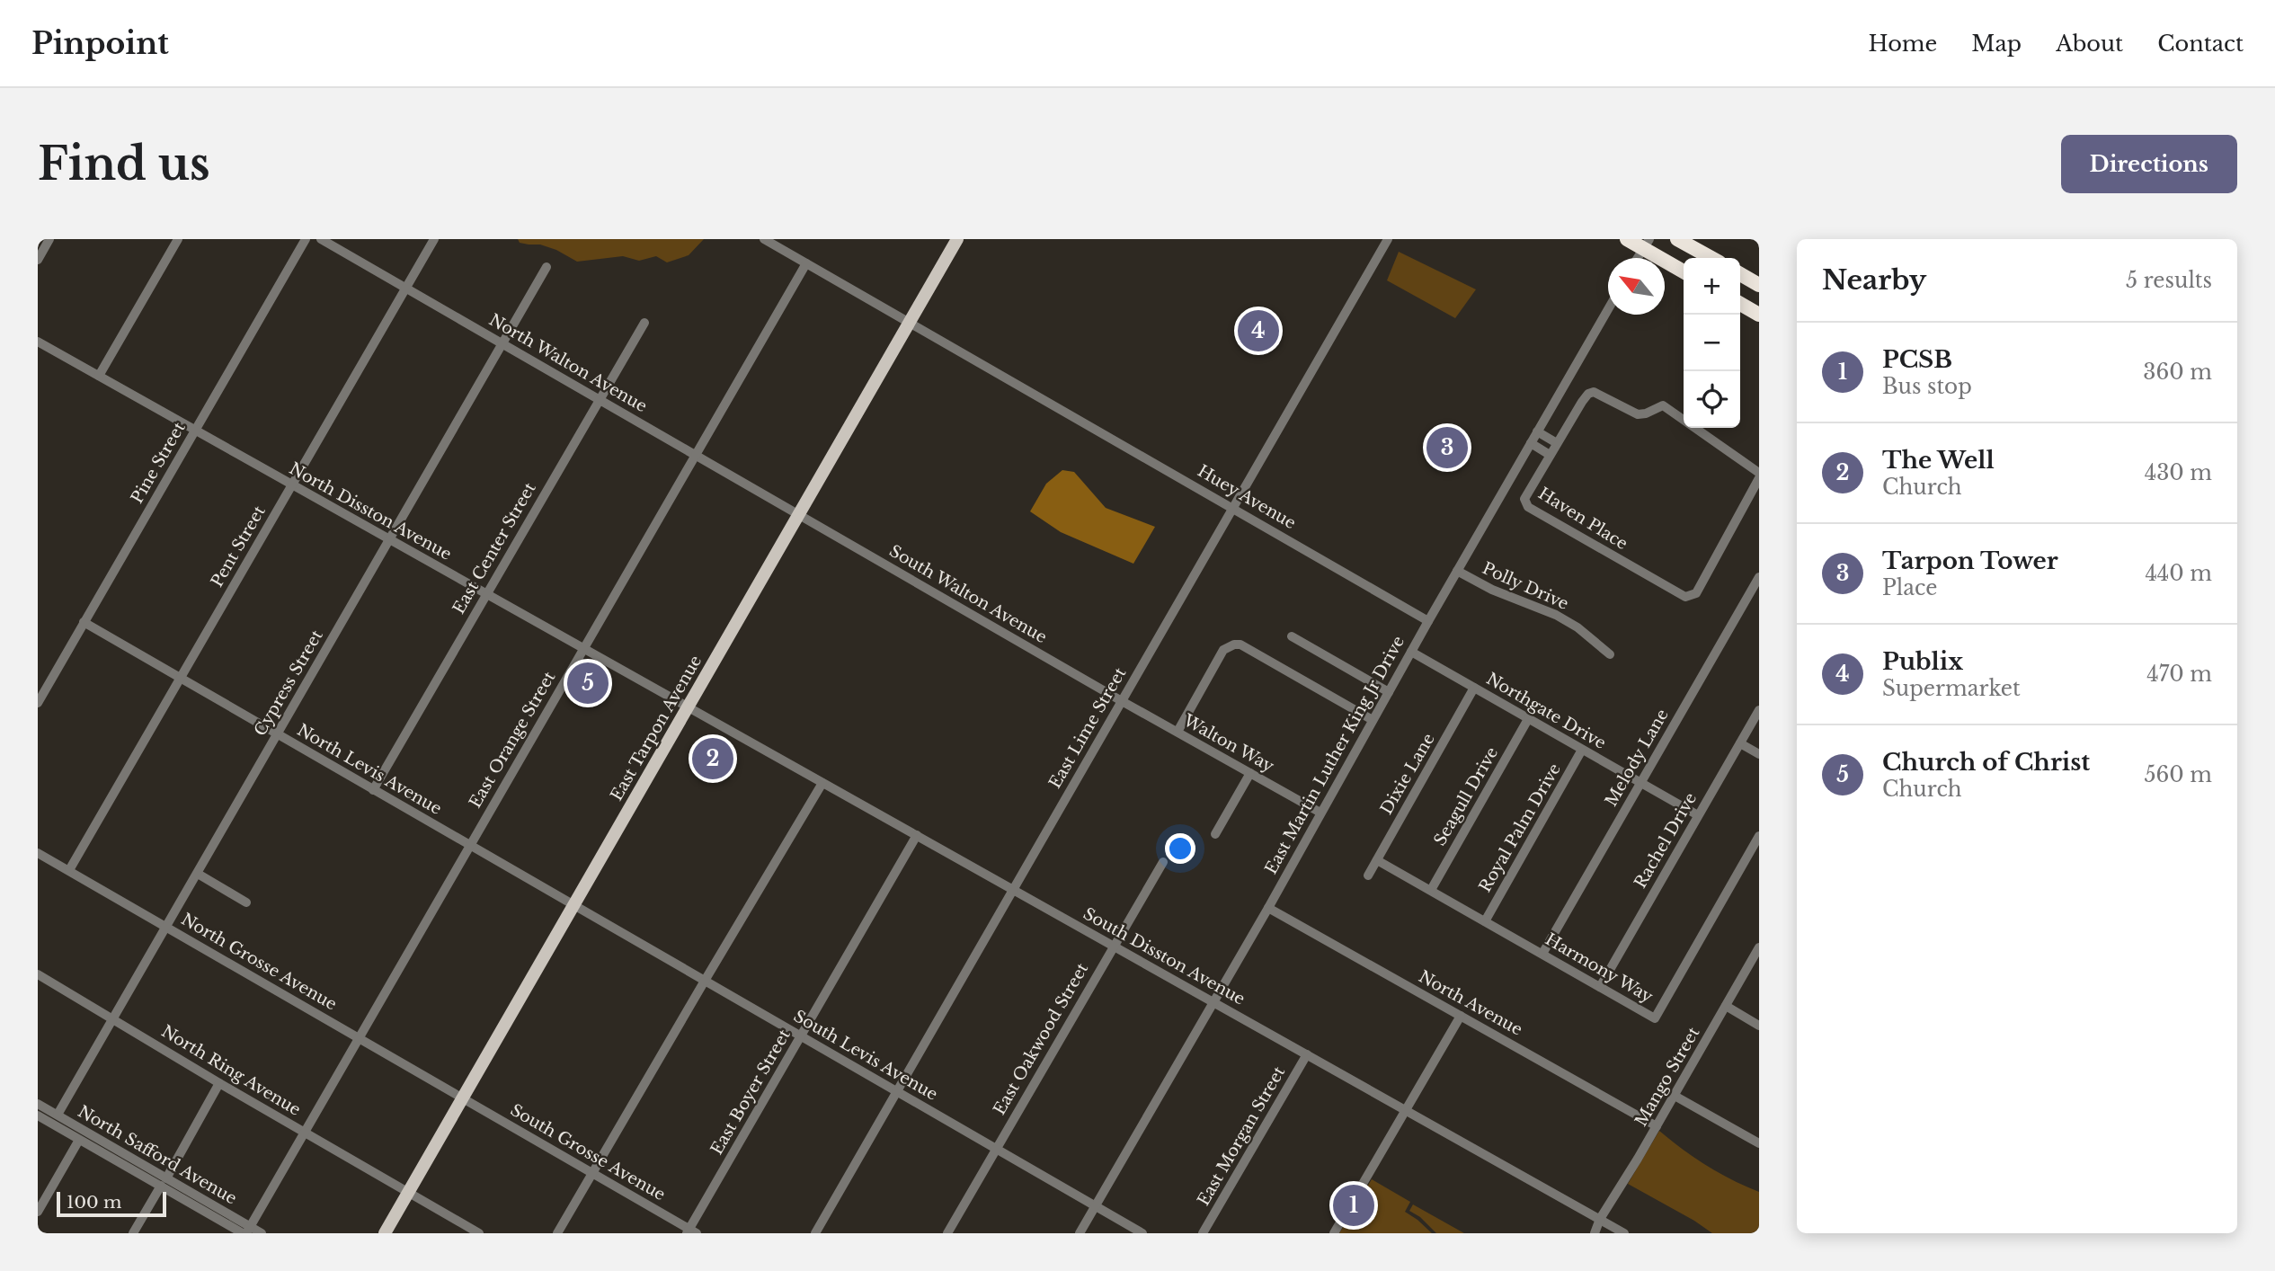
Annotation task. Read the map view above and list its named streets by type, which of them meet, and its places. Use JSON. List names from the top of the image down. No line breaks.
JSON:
{"streets":{"main road":["East Tarpon Avenue"],"street":["North Walton Avenue","Pine Street","Huey Avenue","North Disston Avenue","Haven Place","Pent Street","East Center Street","Polly Drive","South Walton Avenue","Cypress Street","Northgate Drive","East Lime Street","East Orange Street","Walton Way","East Martin Luther King Jr Drive","Melody Lane","North Levis Avenue","Dixie Lane","Seagull Drive","Royal Palm Drive","Rachel Drive","South Disston Avenue","North Grosse Avenue","Harmony Way","North Avenue","East Oakwood Street","South Levis Avenue","North Ring Avenue","Mango Street","East Boyer Street","East Morgan Street","South Grosse Avenue","North Safford Avenue"]},"crossings":[["North Walton Avenue","Pent Street"],["North Walton Avenue","East Center Street"],["North Walton Avenue","South Walton Avenue"],["North Walton Avenue","Cypress Street"],["North Walton Avenue","East Tarpon Avenue"],["North Walton Avenue","East Orange Street"],["Pine Street","North Disston Avenue"],["Pine Street","North Levis Avenue"],["Huey Avenue","East Tarpon Avenue"],["Huey Avenue","East Lime Street"],["Huey Avenue","East Orange Street"],["Huey Avenue","East Martin Luther King Jr Drive"],["North Disston Avenue","Pent Street"],["North Disston Avenue","East Center Street"],["North Disston Avenue","Cypress Street"],["North Disston Avenue","East Tarpon Avenue"],["North Disston Avenue","East Orange Street"],["North Disston Avenue","South Disston Avenue"],["Pent Street","North Levis Avenue"],["Pent Street","North Grosse Avenue"],["East Center Street","North Levis Avenue"],["Polly Drive","East Martin Luther King Jr Drive"],["South Walton Avenue","East Tarpon Avenue"],["South Walton Avenue","East Lime Street"],["South Walton Avenue","Walton Way"],["Cypress Street","North Levis Avenue"],["Cypress Street","North Grosse Avenue"],["Cypress Street","North Ring Avenue"],["Cypress Street","North Safford Avenue"],["Northgate Drive","East Martin Luther King Jr Drive"],["Northgate Drive","Melody Lane"],["Northgate Drive","Dixie Lane"],["Northgate Drive","Seagull Drive"],["Northgate Drive","Royal Palm Drive"],["Northgate Drive","Rachel Drive"],["East Tarpon Avenue","North Levis Avenue"],["East Tarpon Avenue","South Disston Avenue"],["East Tarpon Avenue","North Grosse Avenue"],["East Tarpon Avenue","South Levis Avenue"],["East Tarpon Avenue","North Ring Avenue"],["East Tarpon Avenue","South Grosse Avenue"],["East Lime Street","Walton Way"],["East Lime Street","South Disston Avenue"],["East Lime Street","South Levis Avenue"],["East Orange Street","North Levis Avenue"],["East Orange Street","North Grosse Avenue"],["East Orange Street","North Ring Avenue"],["East Orange Street","North Safford Avenue"],["Walton Way","East Martin Luther King Jr Drive"],["East Martin Luther King Jr Drive","South Disston Avenue"],["East Martin Luther King Jr Drive","North Avenue"],["East Martin Luther King Jr Drive","South Levis Avenue"],["Melody Lane","Harmony Way"],["North Levis Avenue","South Levis Avenue"],["Dixie Lane","Harmony Way"],["Seagull Drive","Harmony Way"],["Royal Palm Drive","Harmony Way"],["Rachel Drive","Harmony Way"],["South Disston Avenue","East Oakwood Street"],["South Disston Avenue","Mango Street"],["South Disston Avenue","East Boyer Street"],["South Disston Avenue","East Morgan Street"],["North Grosse Avenue","South Grosse Avenue"],["North Avenue","Mango Street"],["East Oakwood Street","South Levis Avenue"],["South Levis Avenue","East Boyer Street"],["East Boyer Street","South Grosse Avenue"]],"scale_bar":"100 m","north":"top left","page":{"header":"Pinpoint","nav":["Home","Map","About","Contact"],"buttons":"Directions","title":"Find us","heading":["Nearby","5 results"],"map_buttons":["+","−"],"pins":["4","3","5","2","1"],"list":[{"mark":"1","name":"PCSB","note":"Bus stop","value":"360 m"},{"mark":"2","name":"The Well","note":"Church","value":"430 m"},{"mark":"3","name":"Tarpon Tower","note":"Place","value":"440 m"},{"mark":"4","name":"Publix","note":"Supermarket","value":"470 m"},{"mark":"5","name":"Church of Christ","note":"Church","value":"560 m"}],"scale":"100 m"}}
